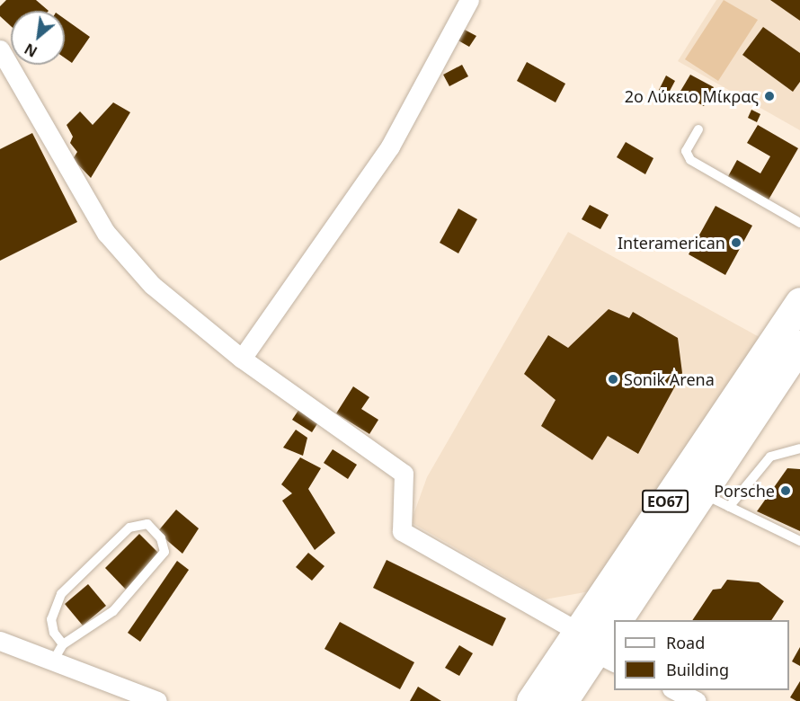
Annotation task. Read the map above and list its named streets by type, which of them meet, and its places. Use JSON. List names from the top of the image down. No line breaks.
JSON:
{"streets":{"main road":["ΕΟ67"]},"places":["2ο Λύκειο Μίκρας","Interamerican","Sonik Arena","Porsche"],"legend":["Road","Building"],"north":"bottom left"}
